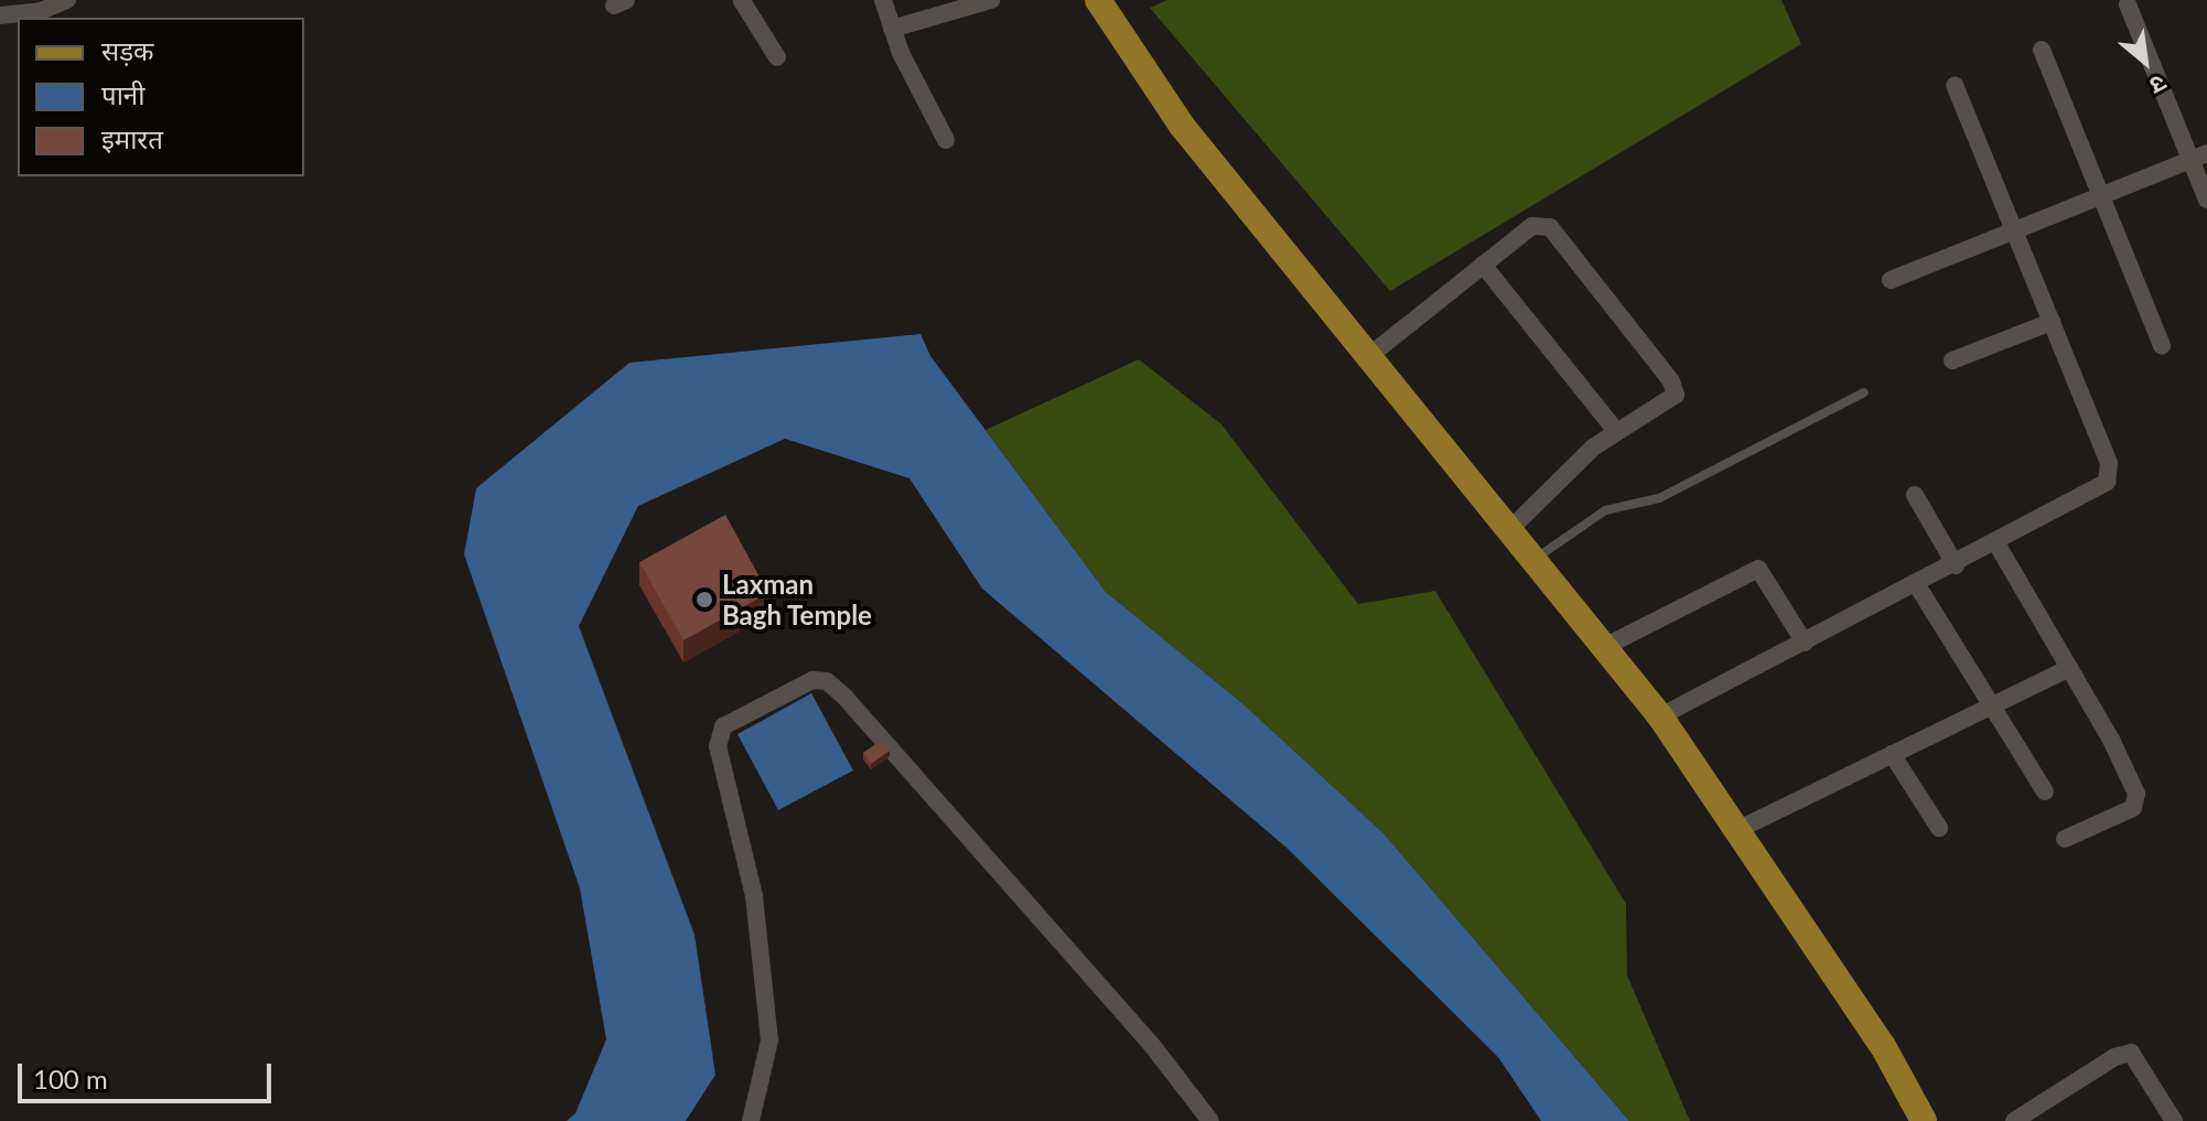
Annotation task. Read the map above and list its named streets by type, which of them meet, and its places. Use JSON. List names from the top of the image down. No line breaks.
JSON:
{"places":["Laxman Bagh Temple"],"legend":["सड़क","पानी","इमारत"],"scale_bar":"100 m","north":"bottom right"}
